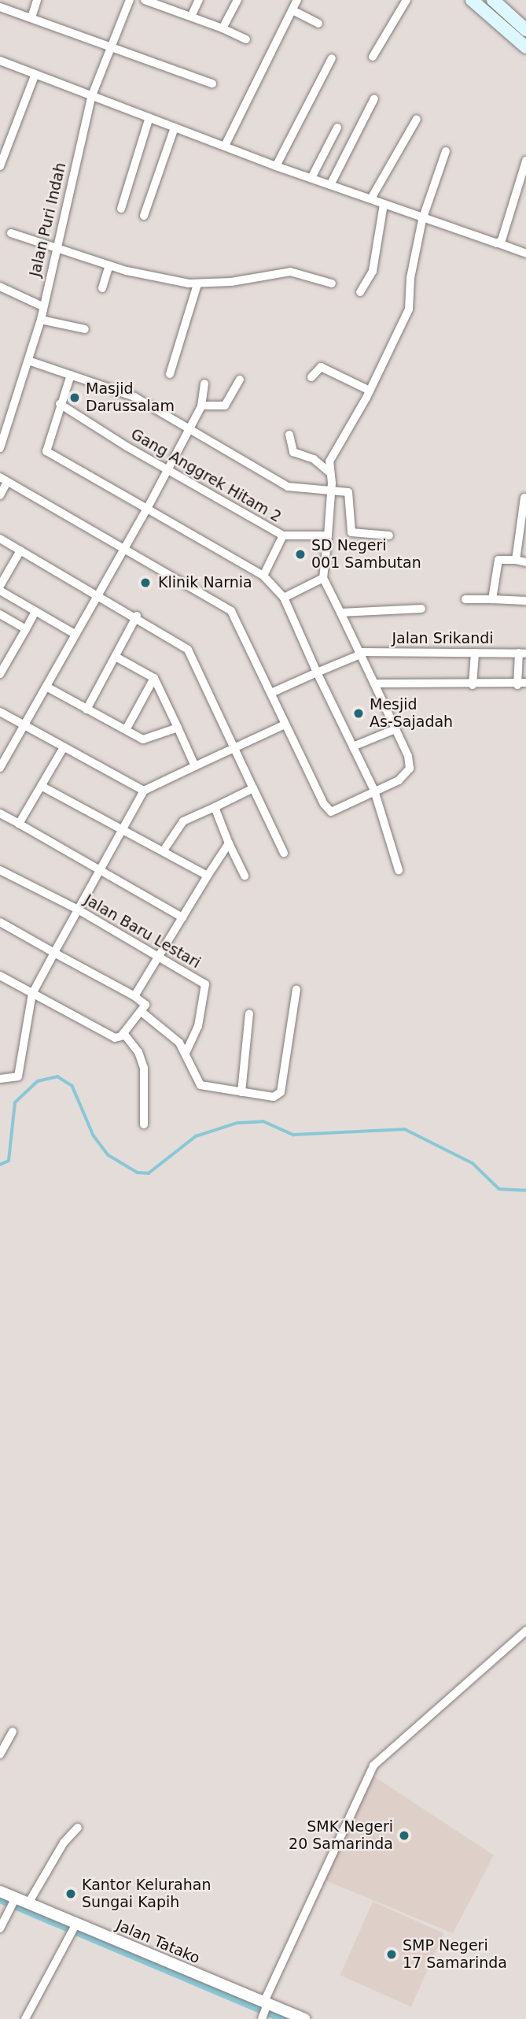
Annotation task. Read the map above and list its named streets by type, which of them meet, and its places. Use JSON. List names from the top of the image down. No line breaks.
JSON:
{"streets":{"street":["Jalan Puri Indah","Gang Anggrek Hitam 2","Jalan Srikandi","Jalan Baru Lestari","Jalan Tatako"]},"places":["Masjid Darussalam","SD Negeri 001 Sambutan","Klinik Narnia","Mesjid As-Sajadah","SMK Negeri 20 Samarinda","Kantor Kelurahan Sungai Kapih","SMP Negeri 17 Samarinda"]}
